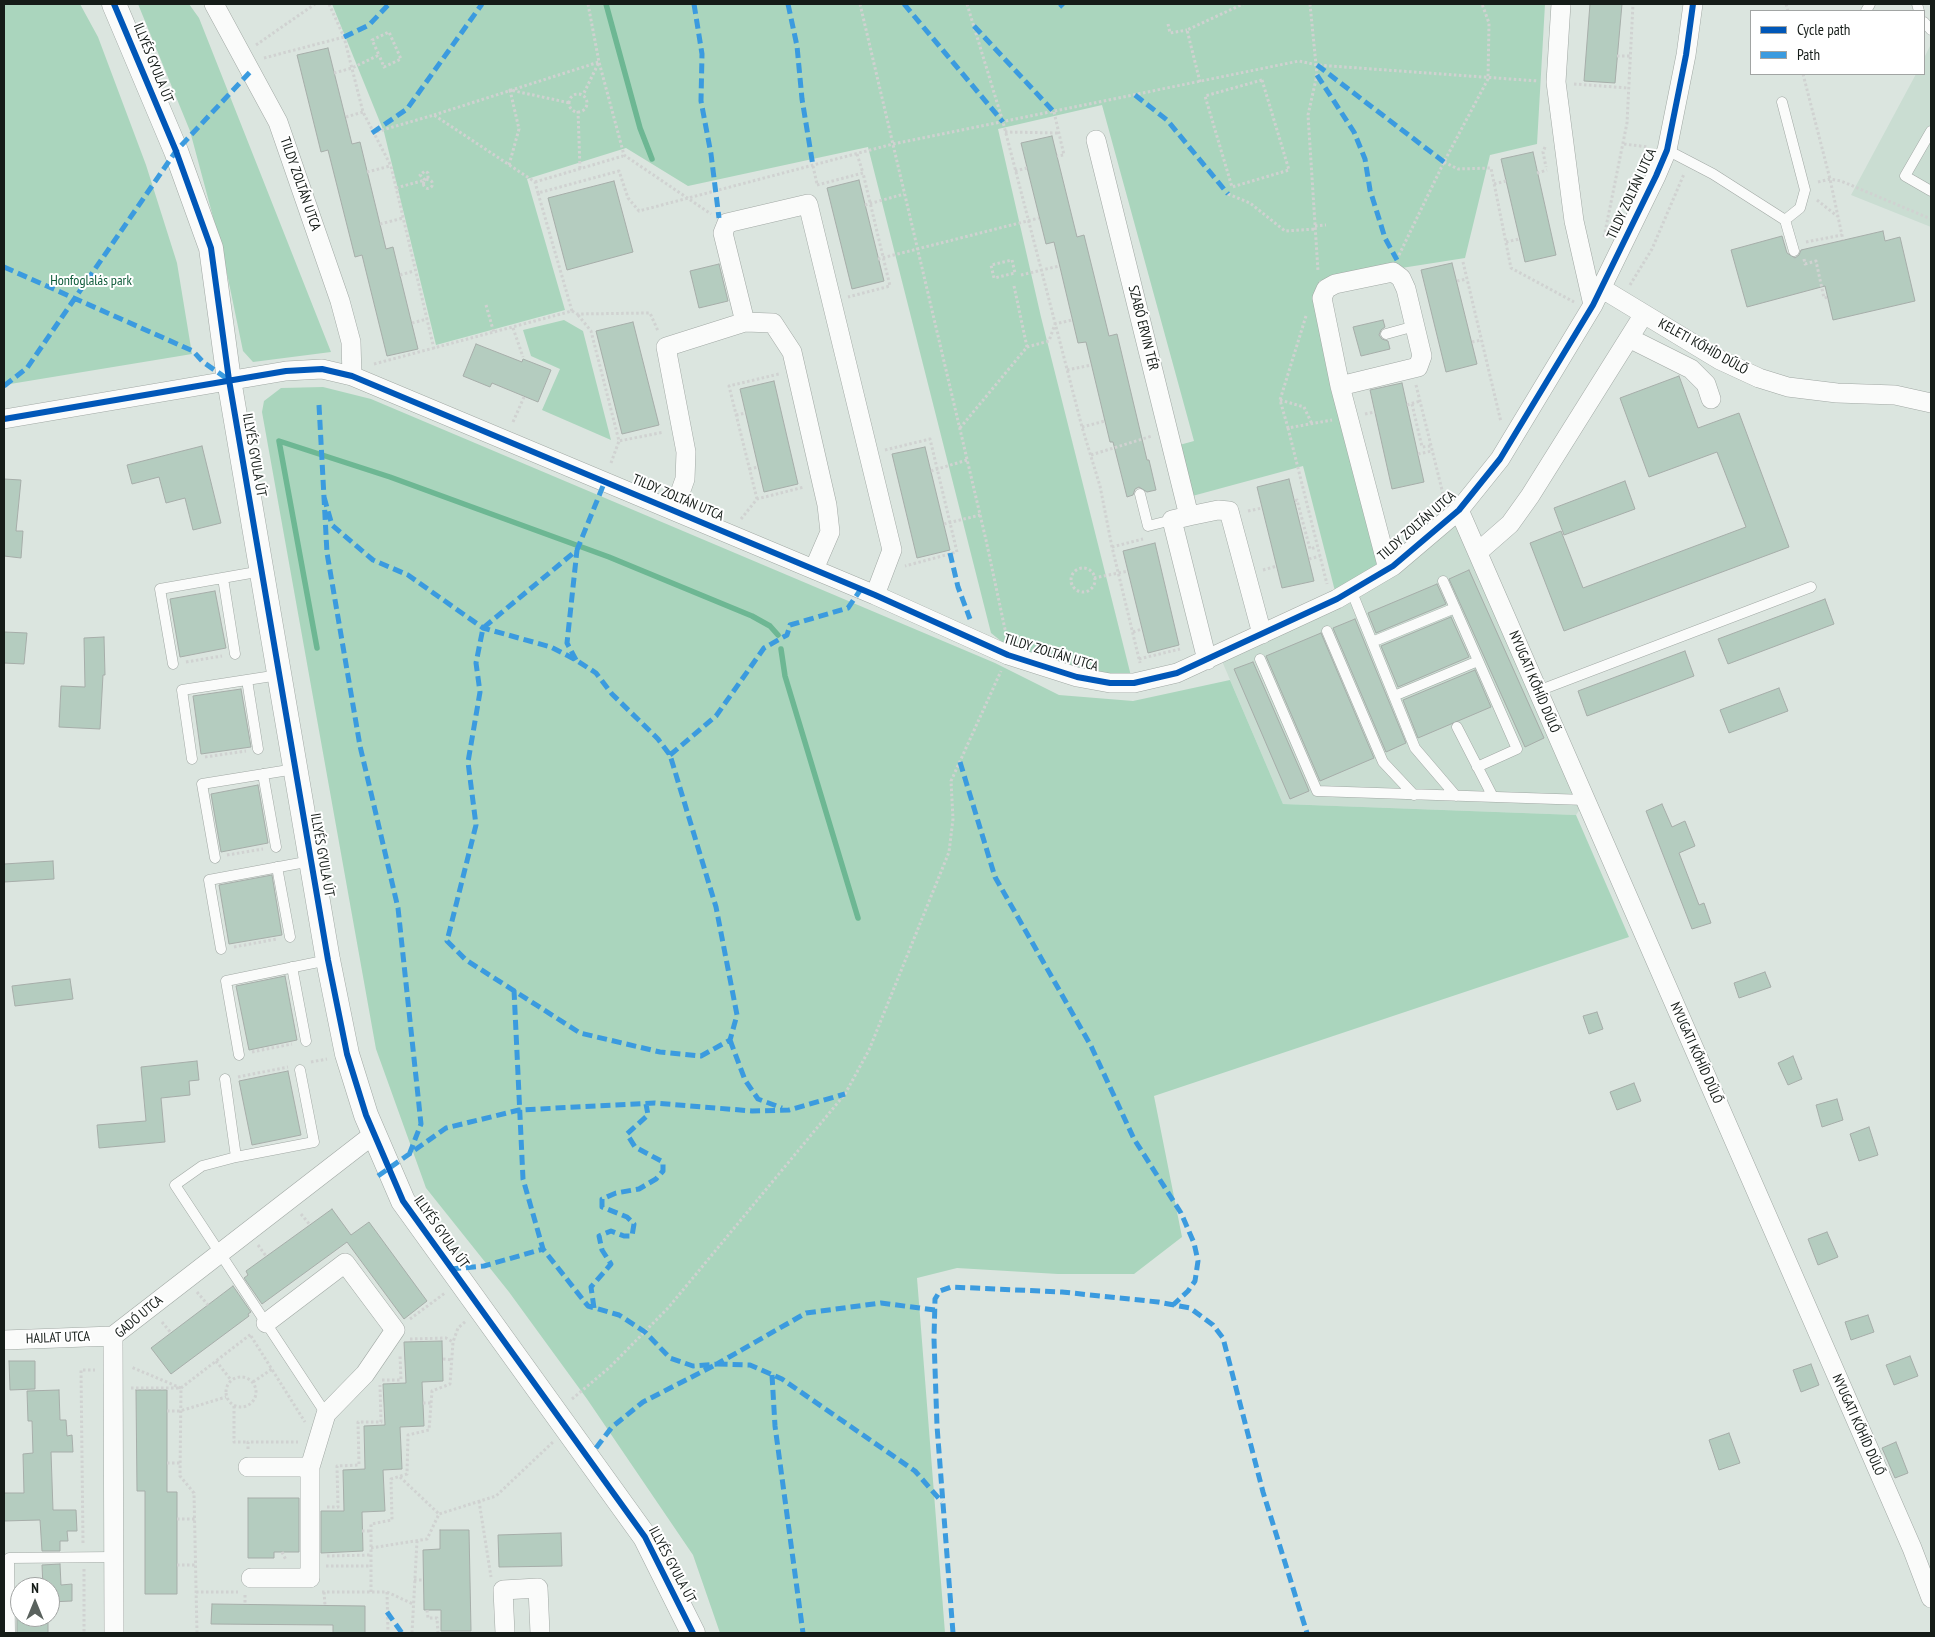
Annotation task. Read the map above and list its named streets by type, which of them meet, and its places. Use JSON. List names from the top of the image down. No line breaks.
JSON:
{"streets":{"street":["ILLYÉS GYULA ÚT","TILDY ZOLTÁN UTCA","SZABÓ ERVIN TÉR","KELETI KŐHÍD DŰLŐ","NYUGATI KŐHÍD DŰLŐ","GADÓ UTCA","HAJLAT UTCA"]},"crossings":[["ILLYÉS GYULA ÚT","TILDY ZOLTÁN UTCA"],["ILLYÉS GYULA ÚT","GADÓ UTCA"],["TILDY ZOLTÁN UTCA","SZABÓ ERVIN TÉR"],["TILDY ZOLTÁN UTCA","KELETI KŐHÍD DŰLŐ"],["TILDY ZOLTÁN UTCA","NYUGATI KŐHÍD DŰLŐ"],["GADÓ UTCA","HAJLAT UTCA"]],"parks":["Honfoglalás park"],"legend":["Cycle path","Path"],"north":"top"}
